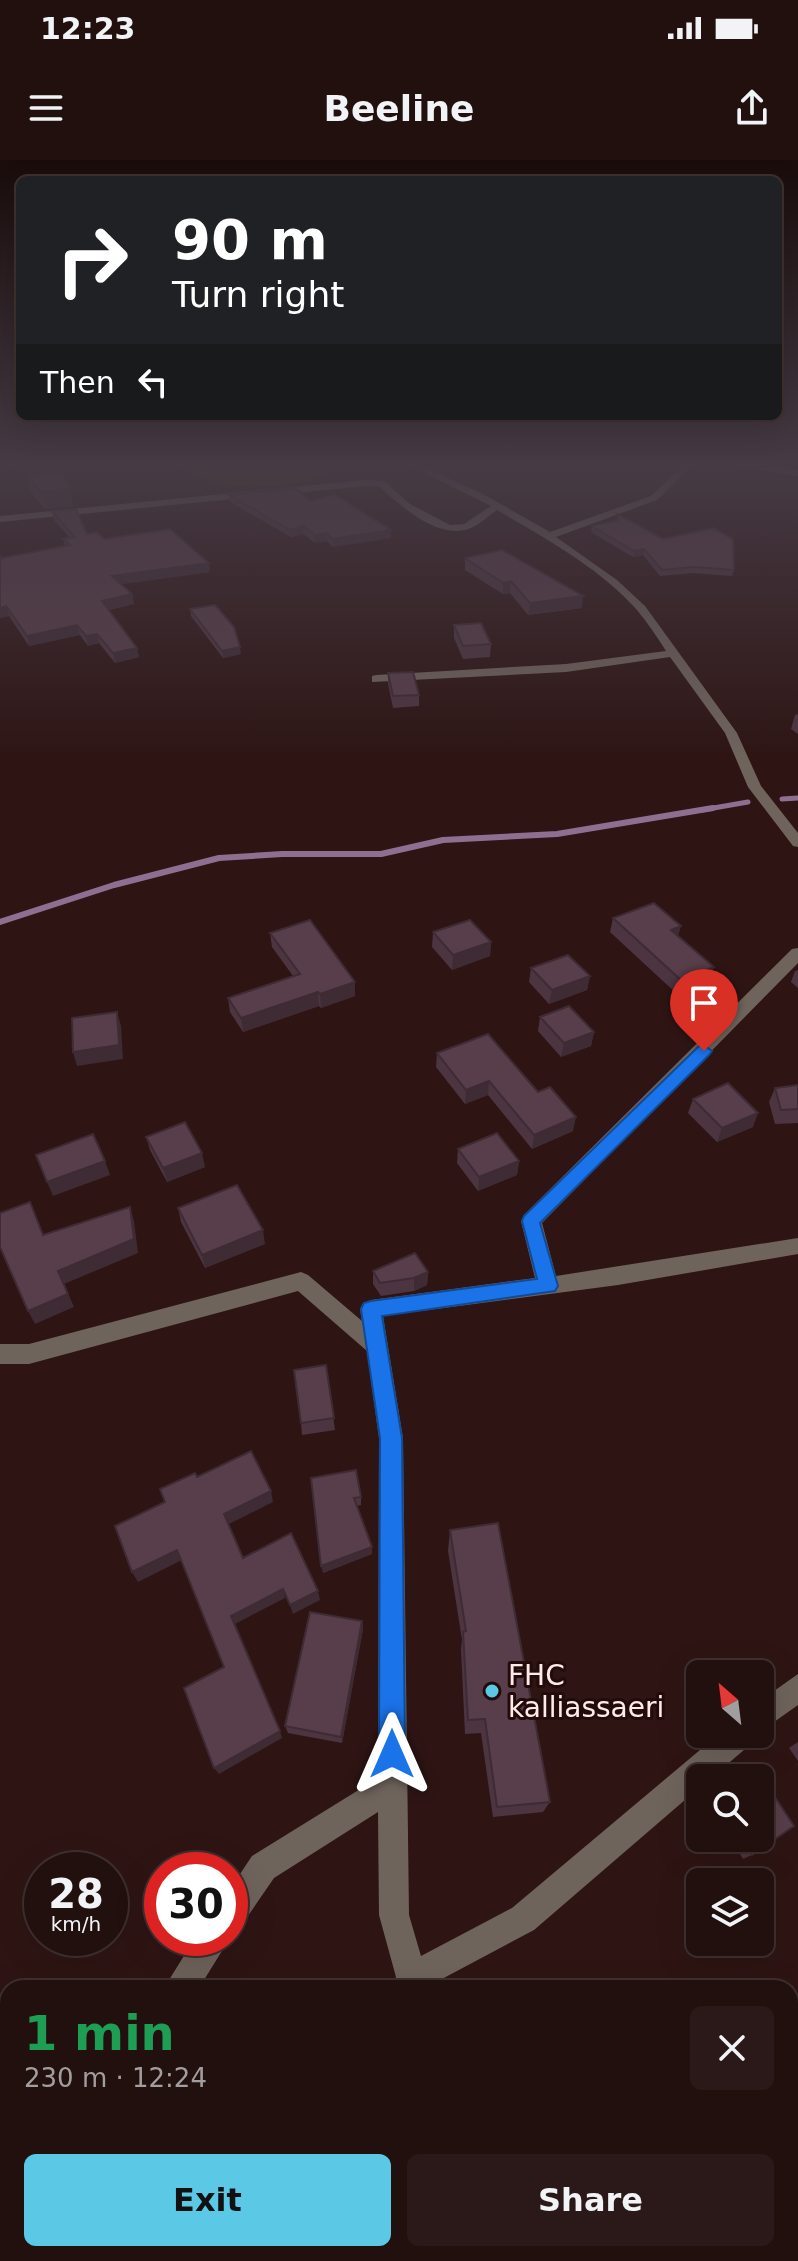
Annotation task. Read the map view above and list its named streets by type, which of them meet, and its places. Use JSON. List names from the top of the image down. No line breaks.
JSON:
{"places":["FHC kalliassaeri"],"north":"top left","page":{"status":"12:23","header":"Beeline","turn":["90 m","Turn right"],"then":"Then","speed":"28 km/h","limit":"30","heading":["1 min","230 m · 12:24"],"buttons":["Exit","Share"]}}
